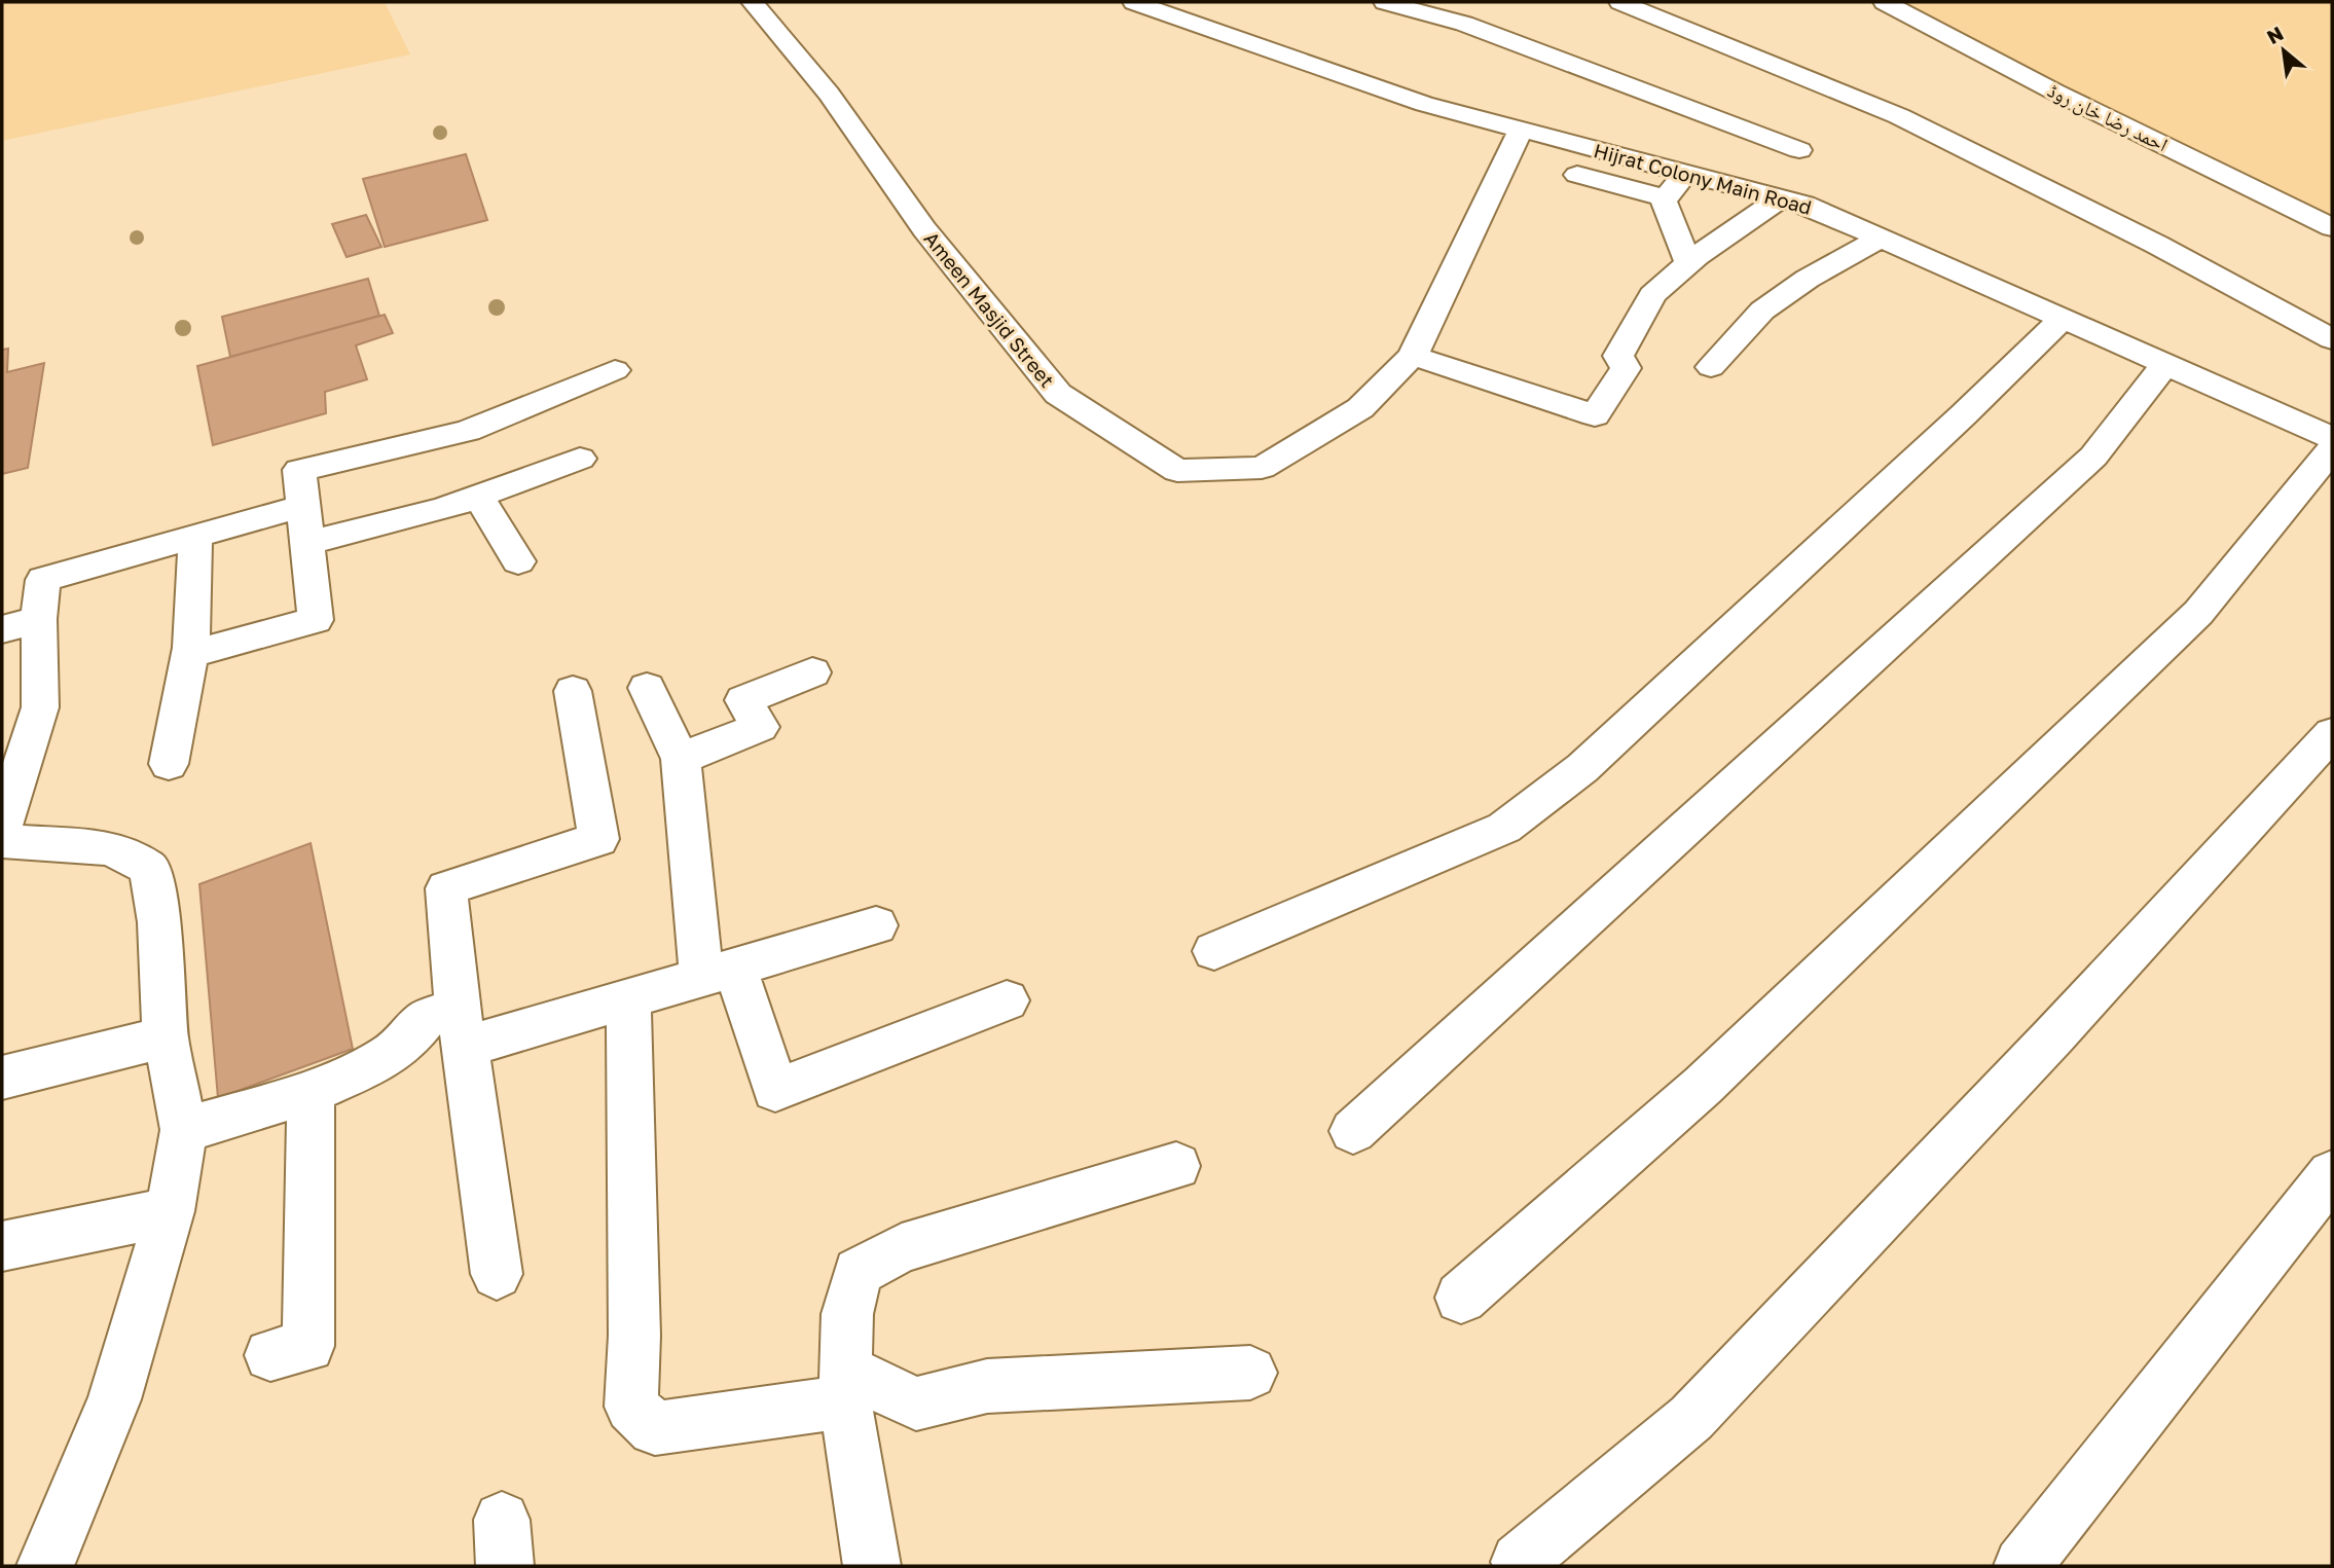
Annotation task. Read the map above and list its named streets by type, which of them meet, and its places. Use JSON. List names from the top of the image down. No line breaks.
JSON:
{"streets":{"street":["احمد رضا خان روڈ","Hijrat Colony Main Road","Ameen Masjid Street"]},"crossings":[["Hijrat Colony Main Road","Ameen Masjid Street"]],"north":"top left"}
